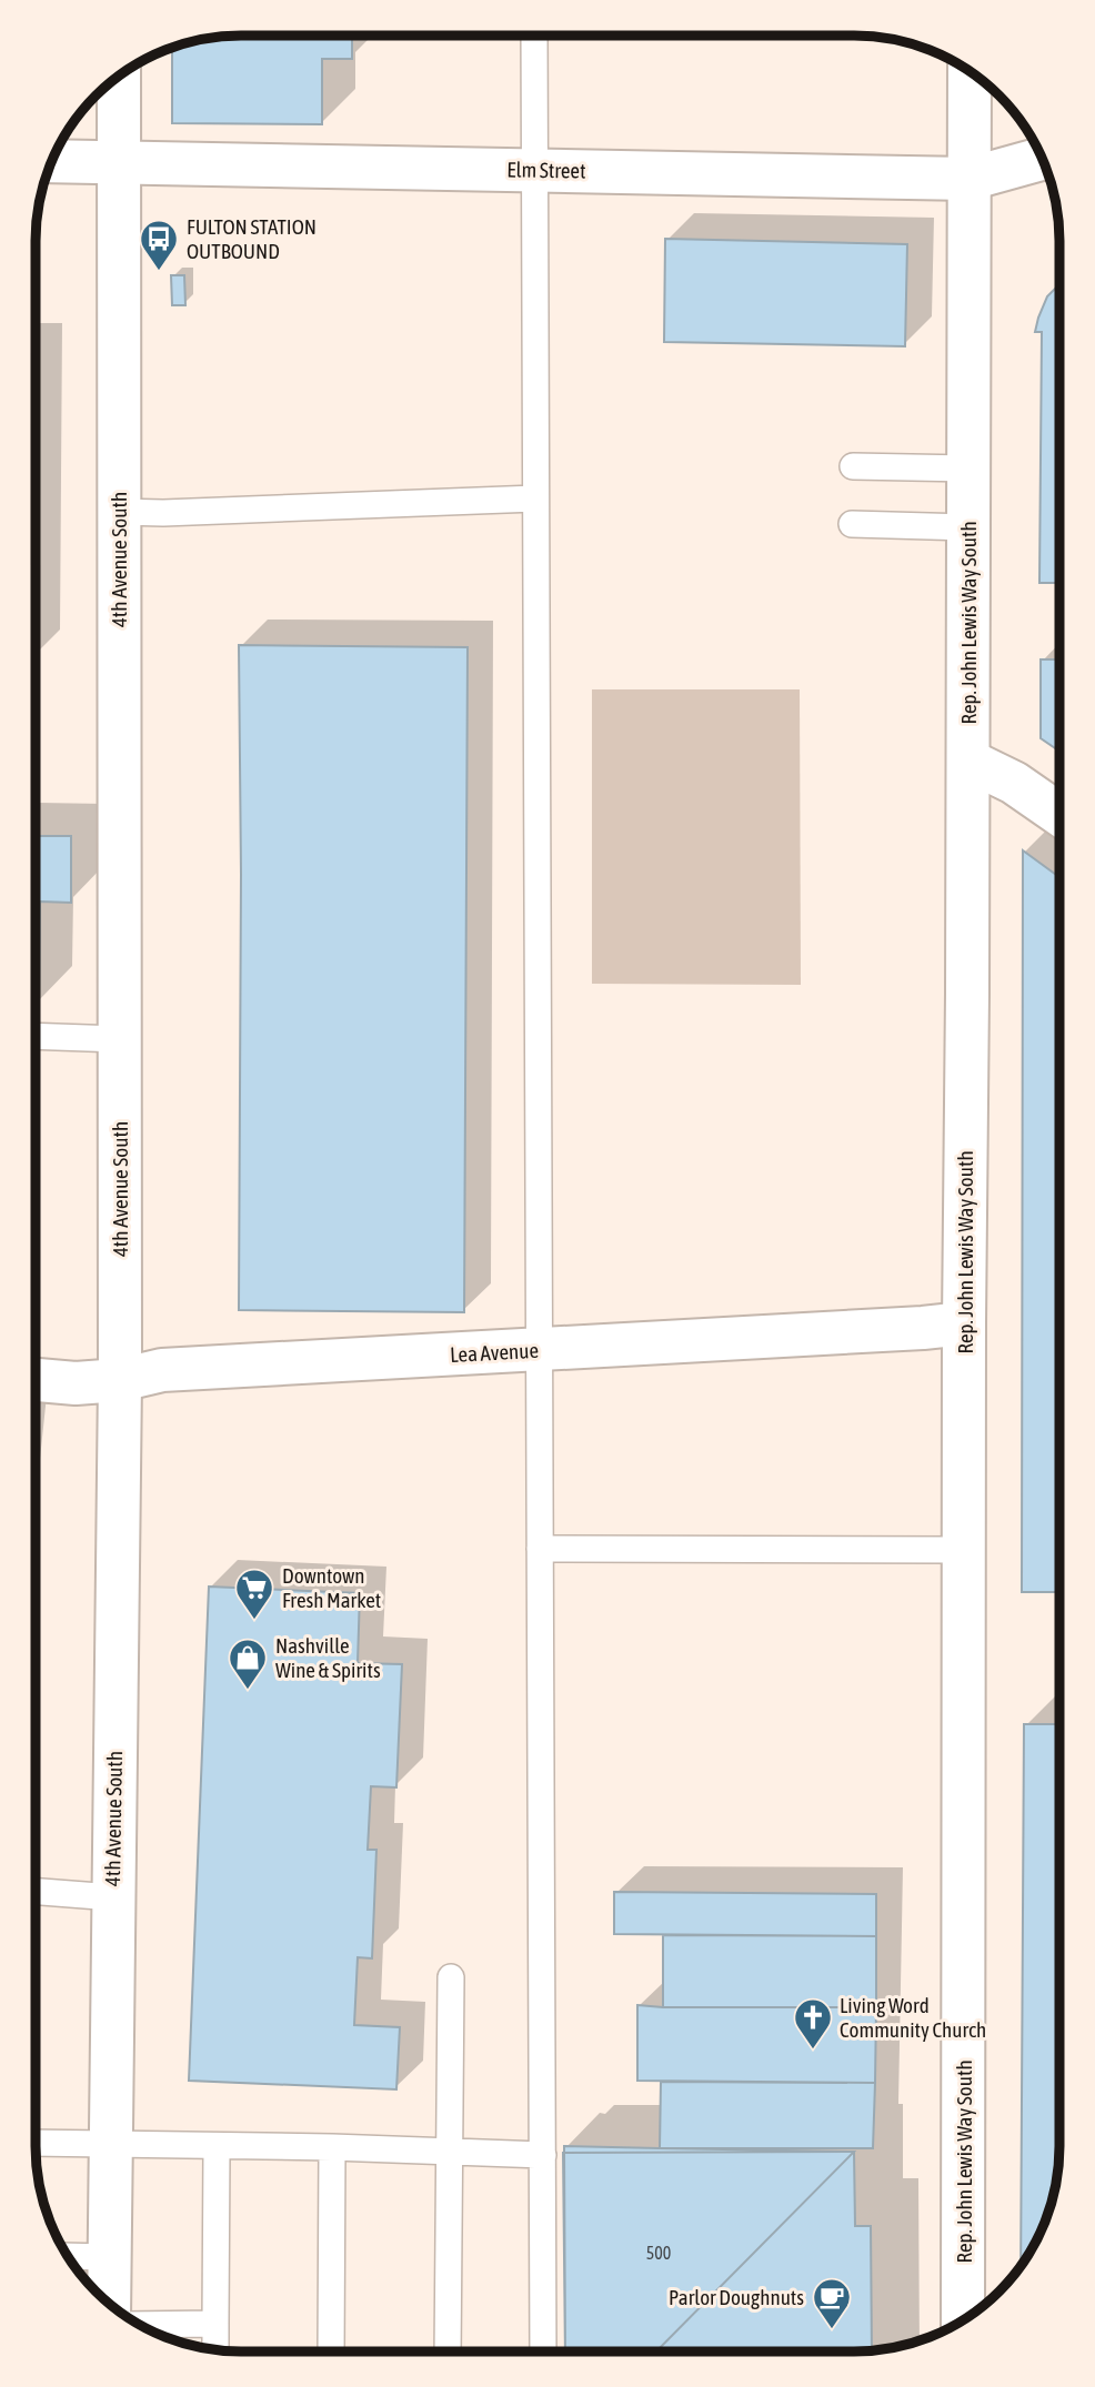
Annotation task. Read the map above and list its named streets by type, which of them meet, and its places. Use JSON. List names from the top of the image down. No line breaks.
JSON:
{"streets":{"street":["Elm Street","4th Avenue South","Rep. John Lewis Way South","Lea Avenue"]},"crossings":[["Elm Street","4th Avenue South"],["Elm Street","Rep. John Lewis Way South"],["4th Avenue South","Lea Avenue"],["Rep. John Lewis Way South","Lea Avenue"]],"places":{"bus stop":["FULTON STATION OUTBOUND"],"supermarket":["Downtown Fresh Market"],"shop":["Nashville Wine & Spirits"],"church":["Living Word Community Church"],"cafe":["Parlor Doughnuts"]},"house_numbers":["500"]}
